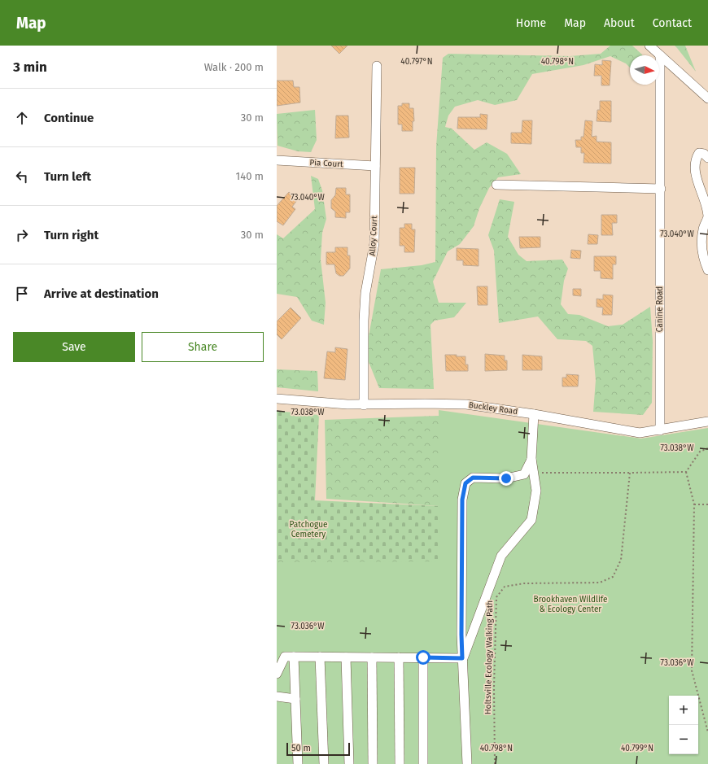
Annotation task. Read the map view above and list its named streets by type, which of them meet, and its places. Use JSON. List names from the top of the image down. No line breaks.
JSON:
{"streets":{"street":["Pia Court","Alloy Court","Canine Road","Buckley Road"],"path":["Holtsville Ecology Walking Path"]},"crossings":[["Pia Court","Alloy Court"],["Alloy Court","Buckley Road"],["Canine Road","Buckley Road"]],"parks":["Patchogue Cemetery","Brookhaven Wildlife & Ecology Center"],"scale_bar":"50 m","north":"right","page":{"header":"Map","nav":["Home","Map","About","Contact"],"heading":["3 min","Walk · 200 m"],"list":[["Continue","30 m"],["Turn left","140 m"],["Turn right","30 m"],"Arrive at destination"],"buttons":["Save","Share"],"map_buttons":["+","−"],"scale":"50 m"},"coordinates":["40.797°N","40.798°N","73.040°W","73.038°W","73.036°W","40.799°N"]}
